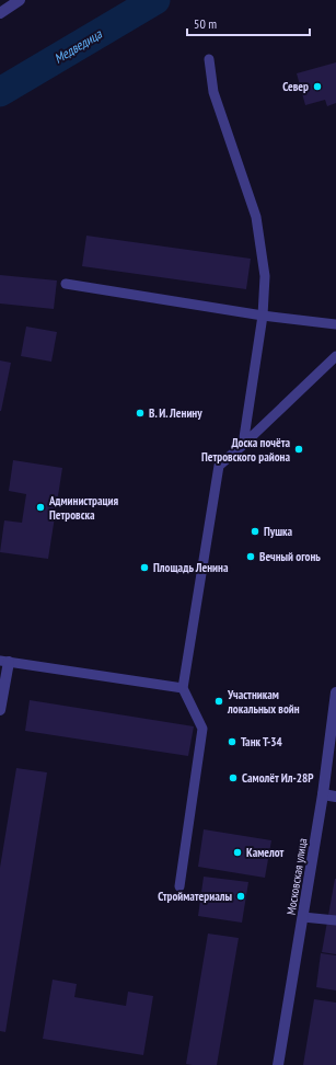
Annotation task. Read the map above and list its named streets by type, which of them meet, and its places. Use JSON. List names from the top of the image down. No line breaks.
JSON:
{"streets":{"street":["Московская улица"]},"water":["Медведица"],"places":["Север","В. И. Ленину","Доска почёта Петровского района","Администрация Петровска","Пушка","Вечный огонь","Площадь Ленина","Участникам локальных войн","Танк Т-34","Самолёт Ил-28Р","Камелот","Стройматериалы"],"scale_bar":"50 m"}
